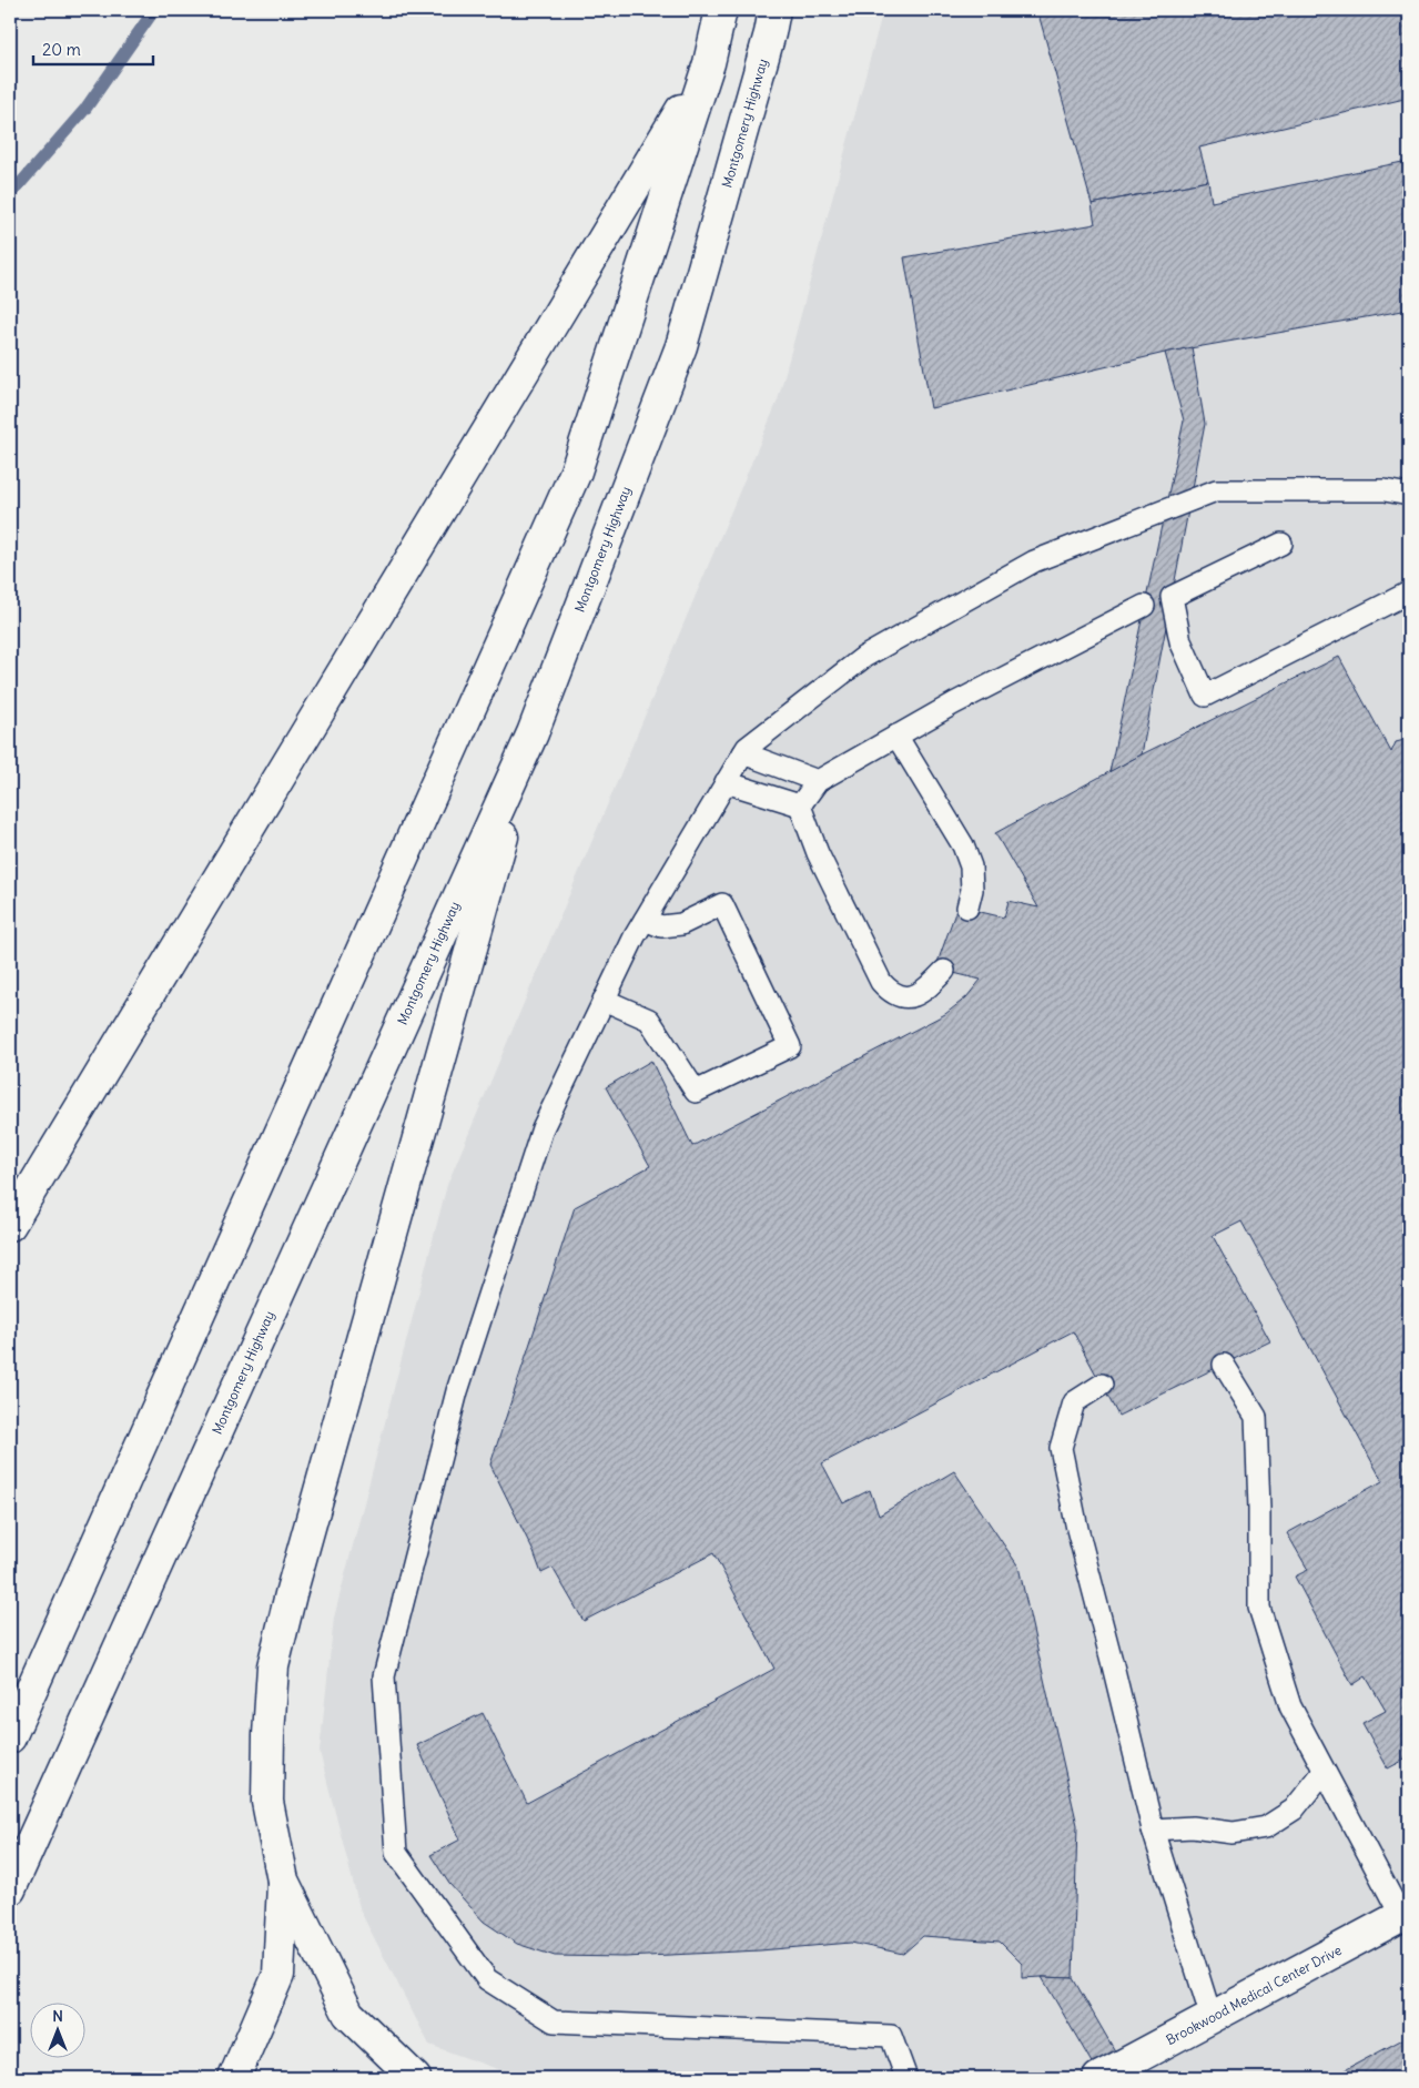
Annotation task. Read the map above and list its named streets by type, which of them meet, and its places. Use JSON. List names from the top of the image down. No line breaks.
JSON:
{"streets":{"main road":["Montgomery Highway","Brookwood Medical Center Drive"]},"scale_bar":"20 m","north":"top"}
